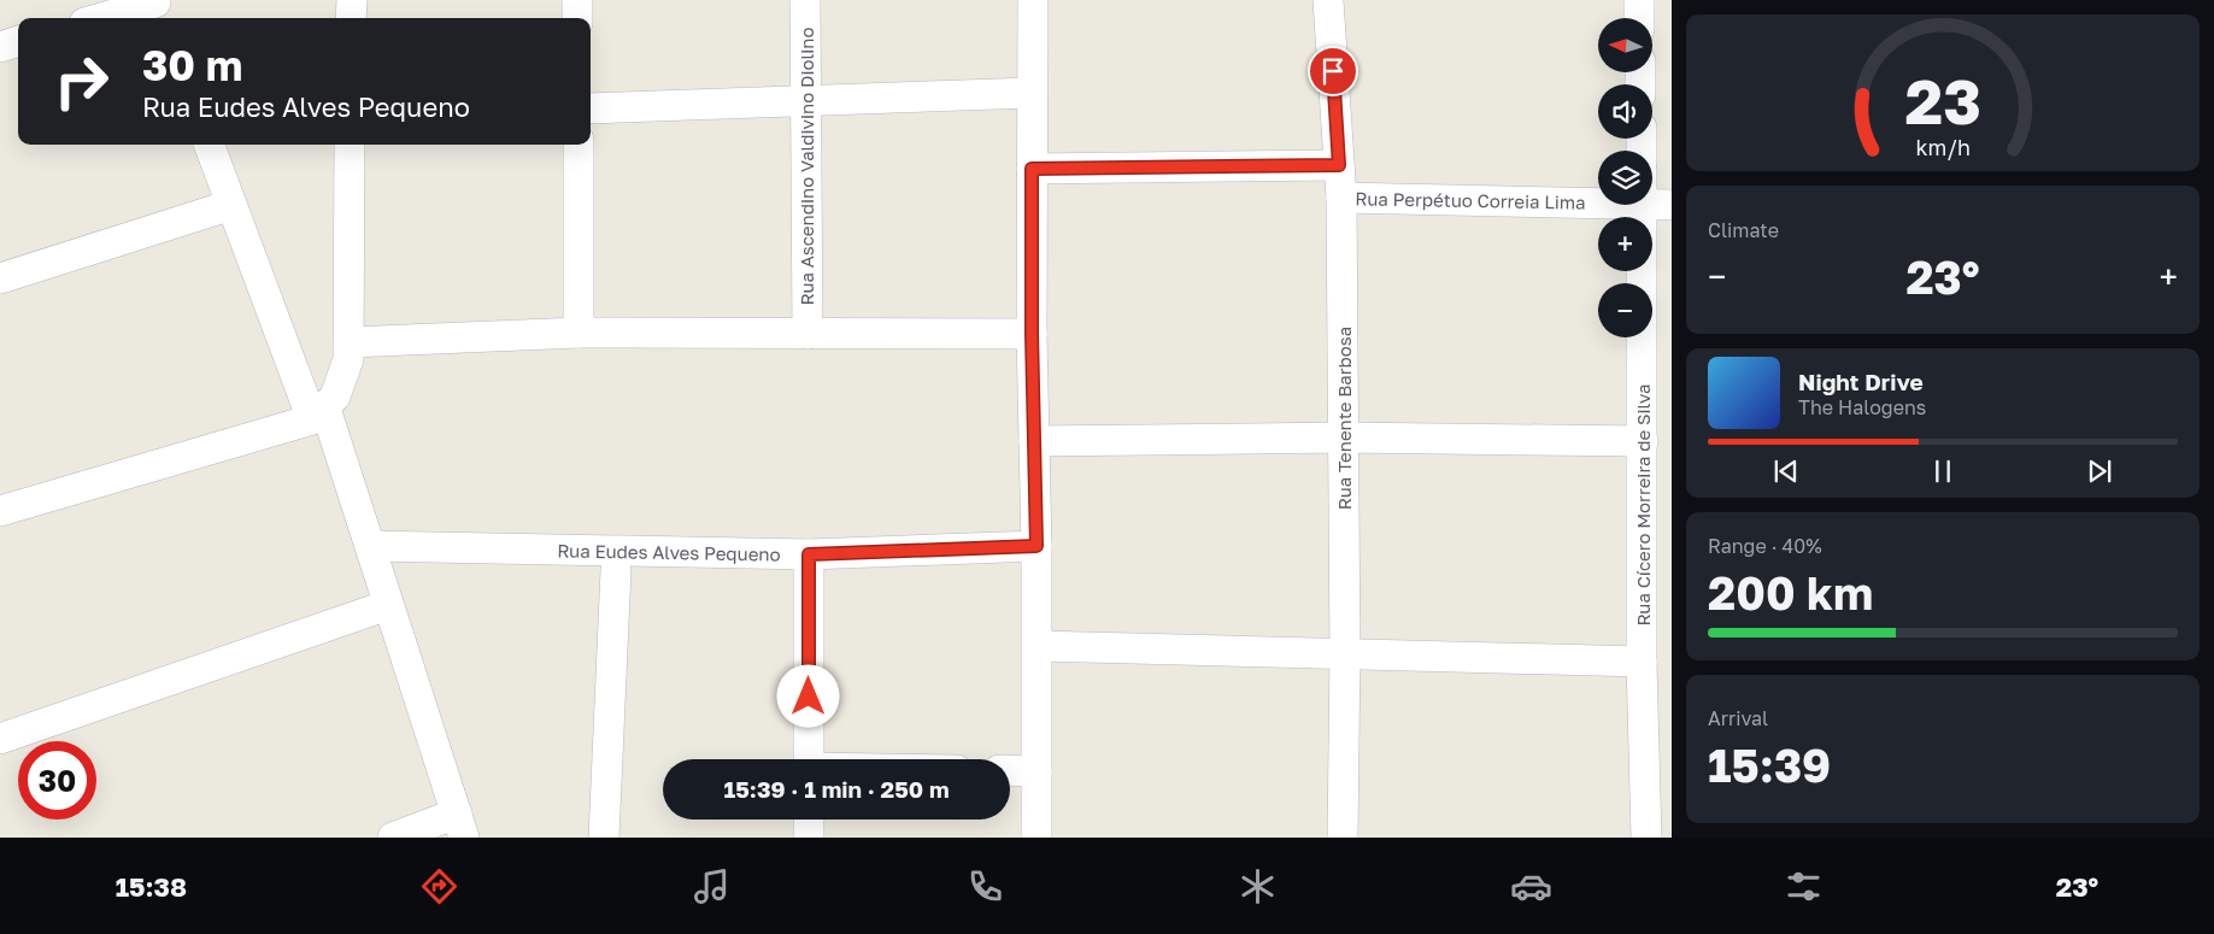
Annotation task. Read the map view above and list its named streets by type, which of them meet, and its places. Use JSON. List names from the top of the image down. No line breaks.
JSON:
{"streets":{"street":["Rua Ascendino Valdivino Diolino","Rua Perpétuo Correia Lima","Rua Tenente Barbosa","Rua Cícero Morreira de Silva","Rua Eudes Alves Pequeno"]},"crossings":[["Rua Perpétuo Correia Lima","Rua Tenente Barbosa"],["Rua Perpétuo Correia Lima","Rua Cícero Morreira de Silva"]],"north":"left","page":{"map_buttons":["+","−"],"turn":["30 m","Rua Eudes Alves Pequeno"],"tile":["Climate",["Range · 40%","200 km"],["Arrival","15:39"]],"heat":["−","23°","+"],"song":["Night Drive","The Halogens"],"limit":"30","trip":"15:39 · 1 min · 250 m","tabs":["15:38","23°"],"gauge":["23","km/h"]}}
